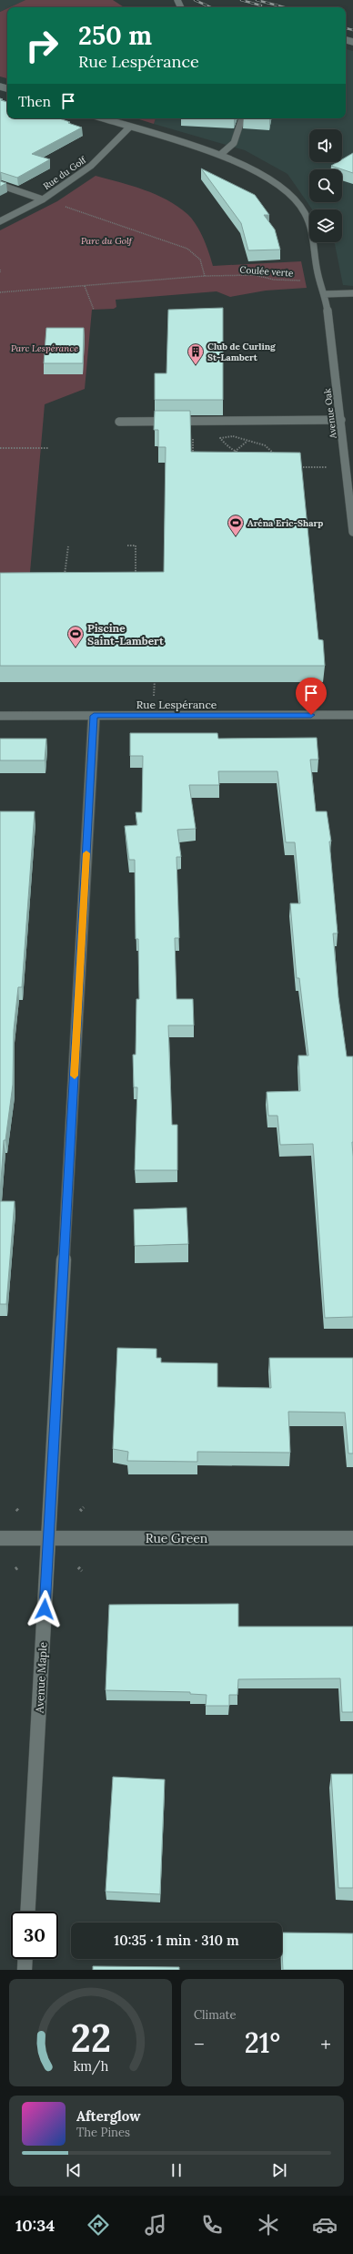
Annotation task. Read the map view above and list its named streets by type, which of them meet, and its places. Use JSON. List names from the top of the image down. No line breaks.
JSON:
{"streets":{"street":["Rue du Golf","Avenue Oak","Rue Lespérance","Rue Green","Avenue Maple"],"path":["Coulée verte"]},"crossings":[["Rue du Golf","Avenue Oak"],["Rue Lespérance","Avenue Maple"],["Rue Green","Avenue Maple"]],"parks":["Parc du Golf","Parc Lespérance"],"places":{"building":["Club de Curling St-Lambert"],"sports":["Aréna Eric-Sharp","Piscine Saint-Lambert"]},"page":{"turn":["250 m","Rue Lespérance"],"then":"Then","limit":"30","trip":"10:35 · 1 min · 310 m","tile":"Climate","heat":["−","21°","+"],"song":["Afterglow","The Pines"],"tabs":"10:34","gauge":["22","km/h"]}}
